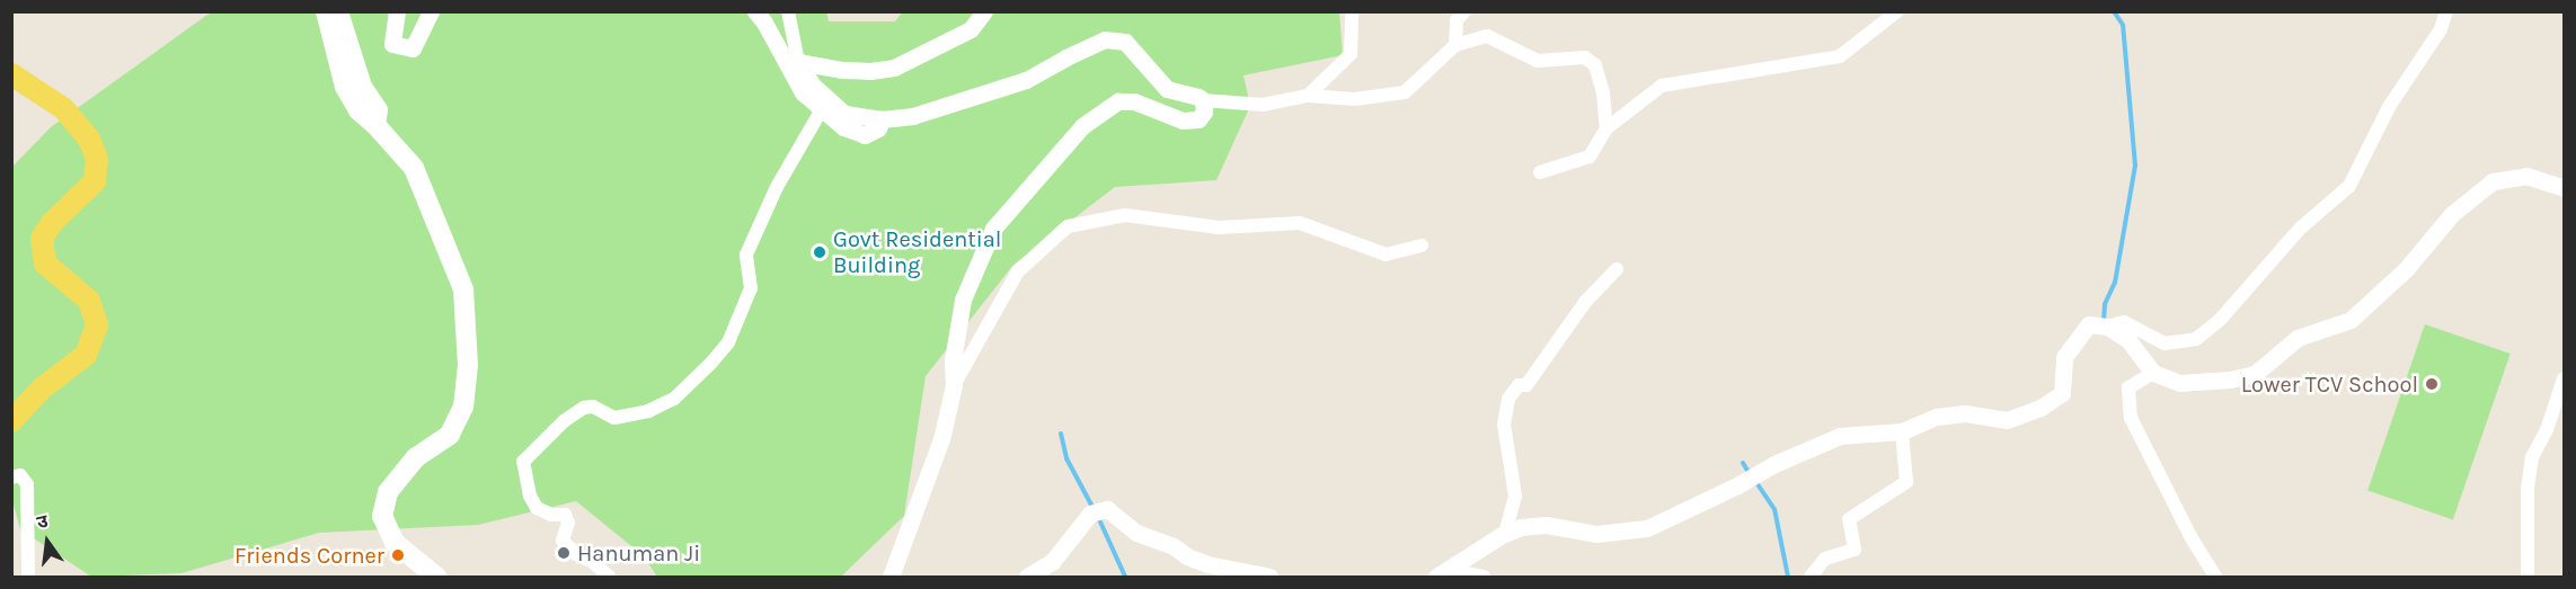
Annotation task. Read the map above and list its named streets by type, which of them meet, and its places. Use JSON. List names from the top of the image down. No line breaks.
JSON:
{"places":["Govt Residential Building","Lower TCV School","Hanuman Ji","Friends Corner"],"north":"top"}
